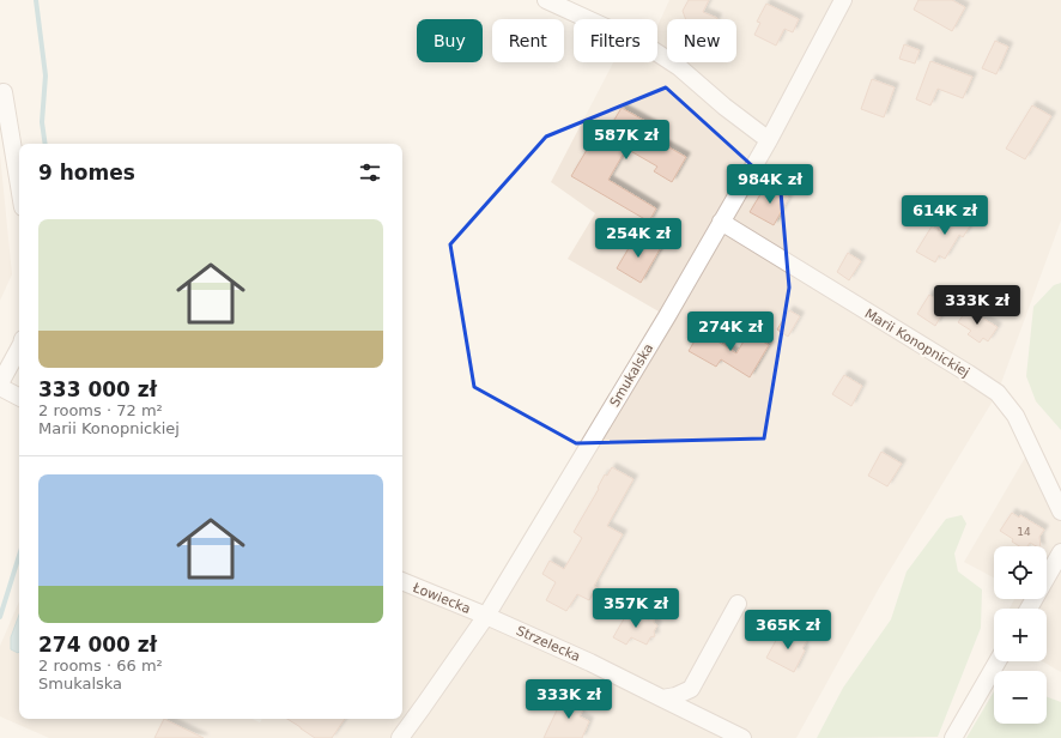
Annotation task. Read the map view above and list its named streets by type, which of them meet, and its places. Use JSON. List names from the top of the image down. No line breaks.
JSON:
{"streets":{"street":["Marii Konopnickiej","Smukalska","Łowiecka","Strzelecka"]},"crossings":[["Marii Konopnickiej","Smukalska"],["Smukalska","Łowiecka"],["Smukalska","Strzelecka"],["Łowiecka","Strzelecka"]],"house_numbers":["14"],"page":{"chip":["Buy","Rent","Filters","New"],"price":["587K zł","984K zł","614K zł","254K zł","333K zł","274K zł","357K zł","365K zł","333K zł"],"heading":"9 homes","list":[{"name":"333 000 zł","note":"2 rooms · 72 m² · Marii Konopnickiej"},{"name":"274 000 zł","note":"2 rooms · 66 m² · Smukalska"}],"map_buttons":["+","−"]}}
